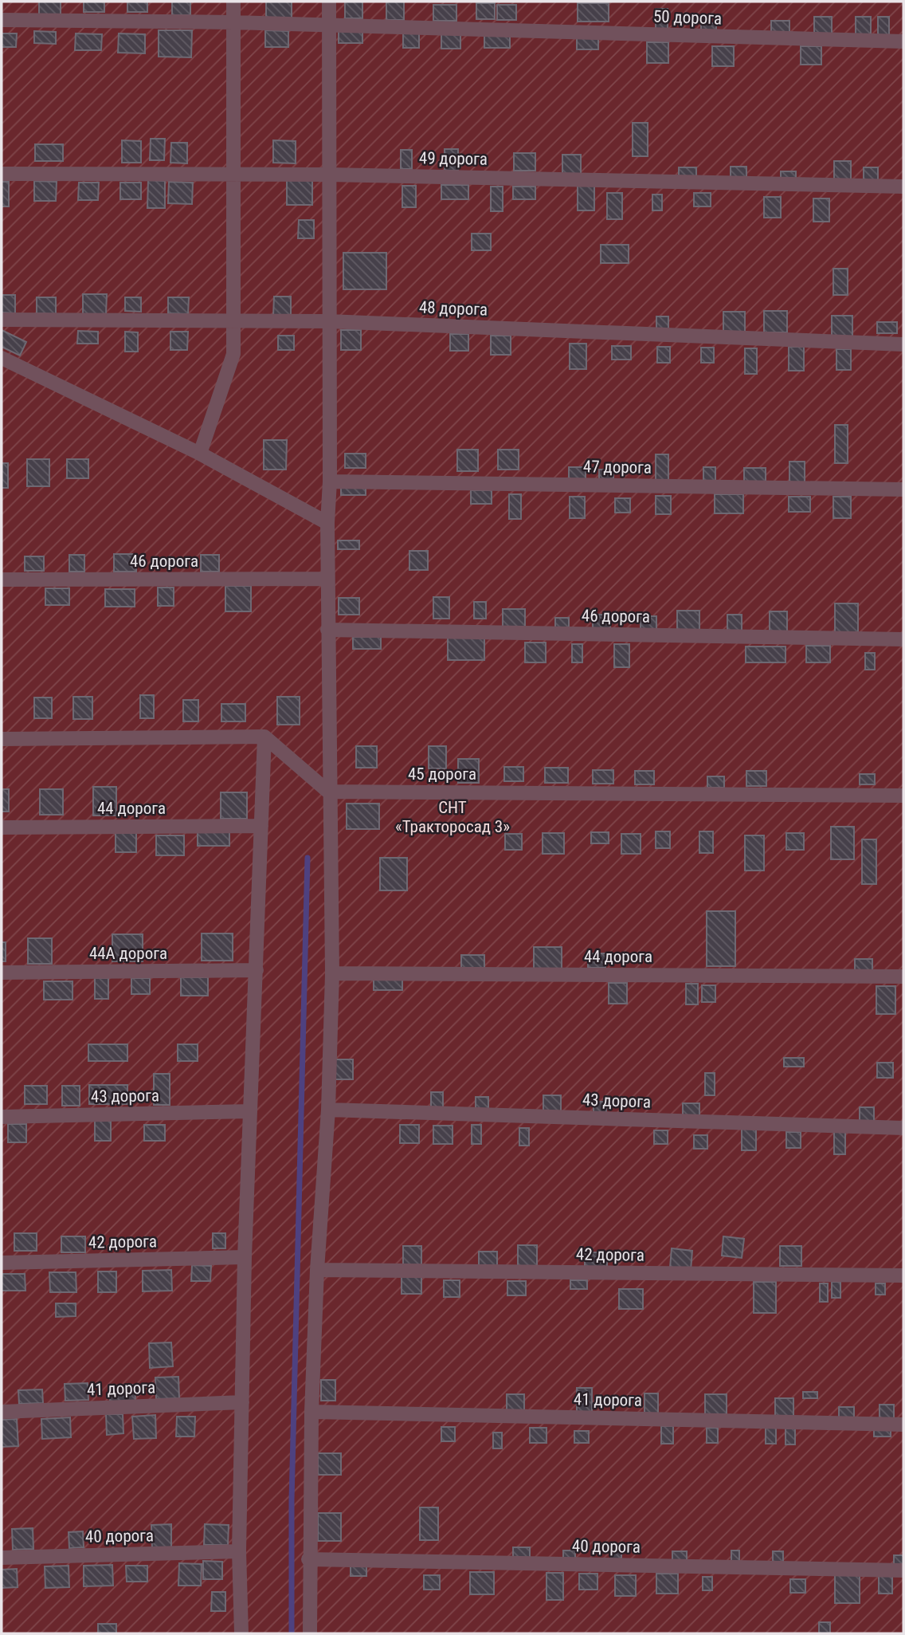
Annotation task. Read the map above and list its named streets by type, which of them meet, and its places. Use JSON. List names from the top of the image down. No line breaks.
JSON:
{"streets":{"street":["50 дорога","49 дорога","48 дорога","47 дорога","46 дорога","45 дорога","44 дорога","44А дорога","43 дорога","42 дорога","41 дорога","40 дорога"]},"parks":["СНТ «Тракторосад 3»"]}
